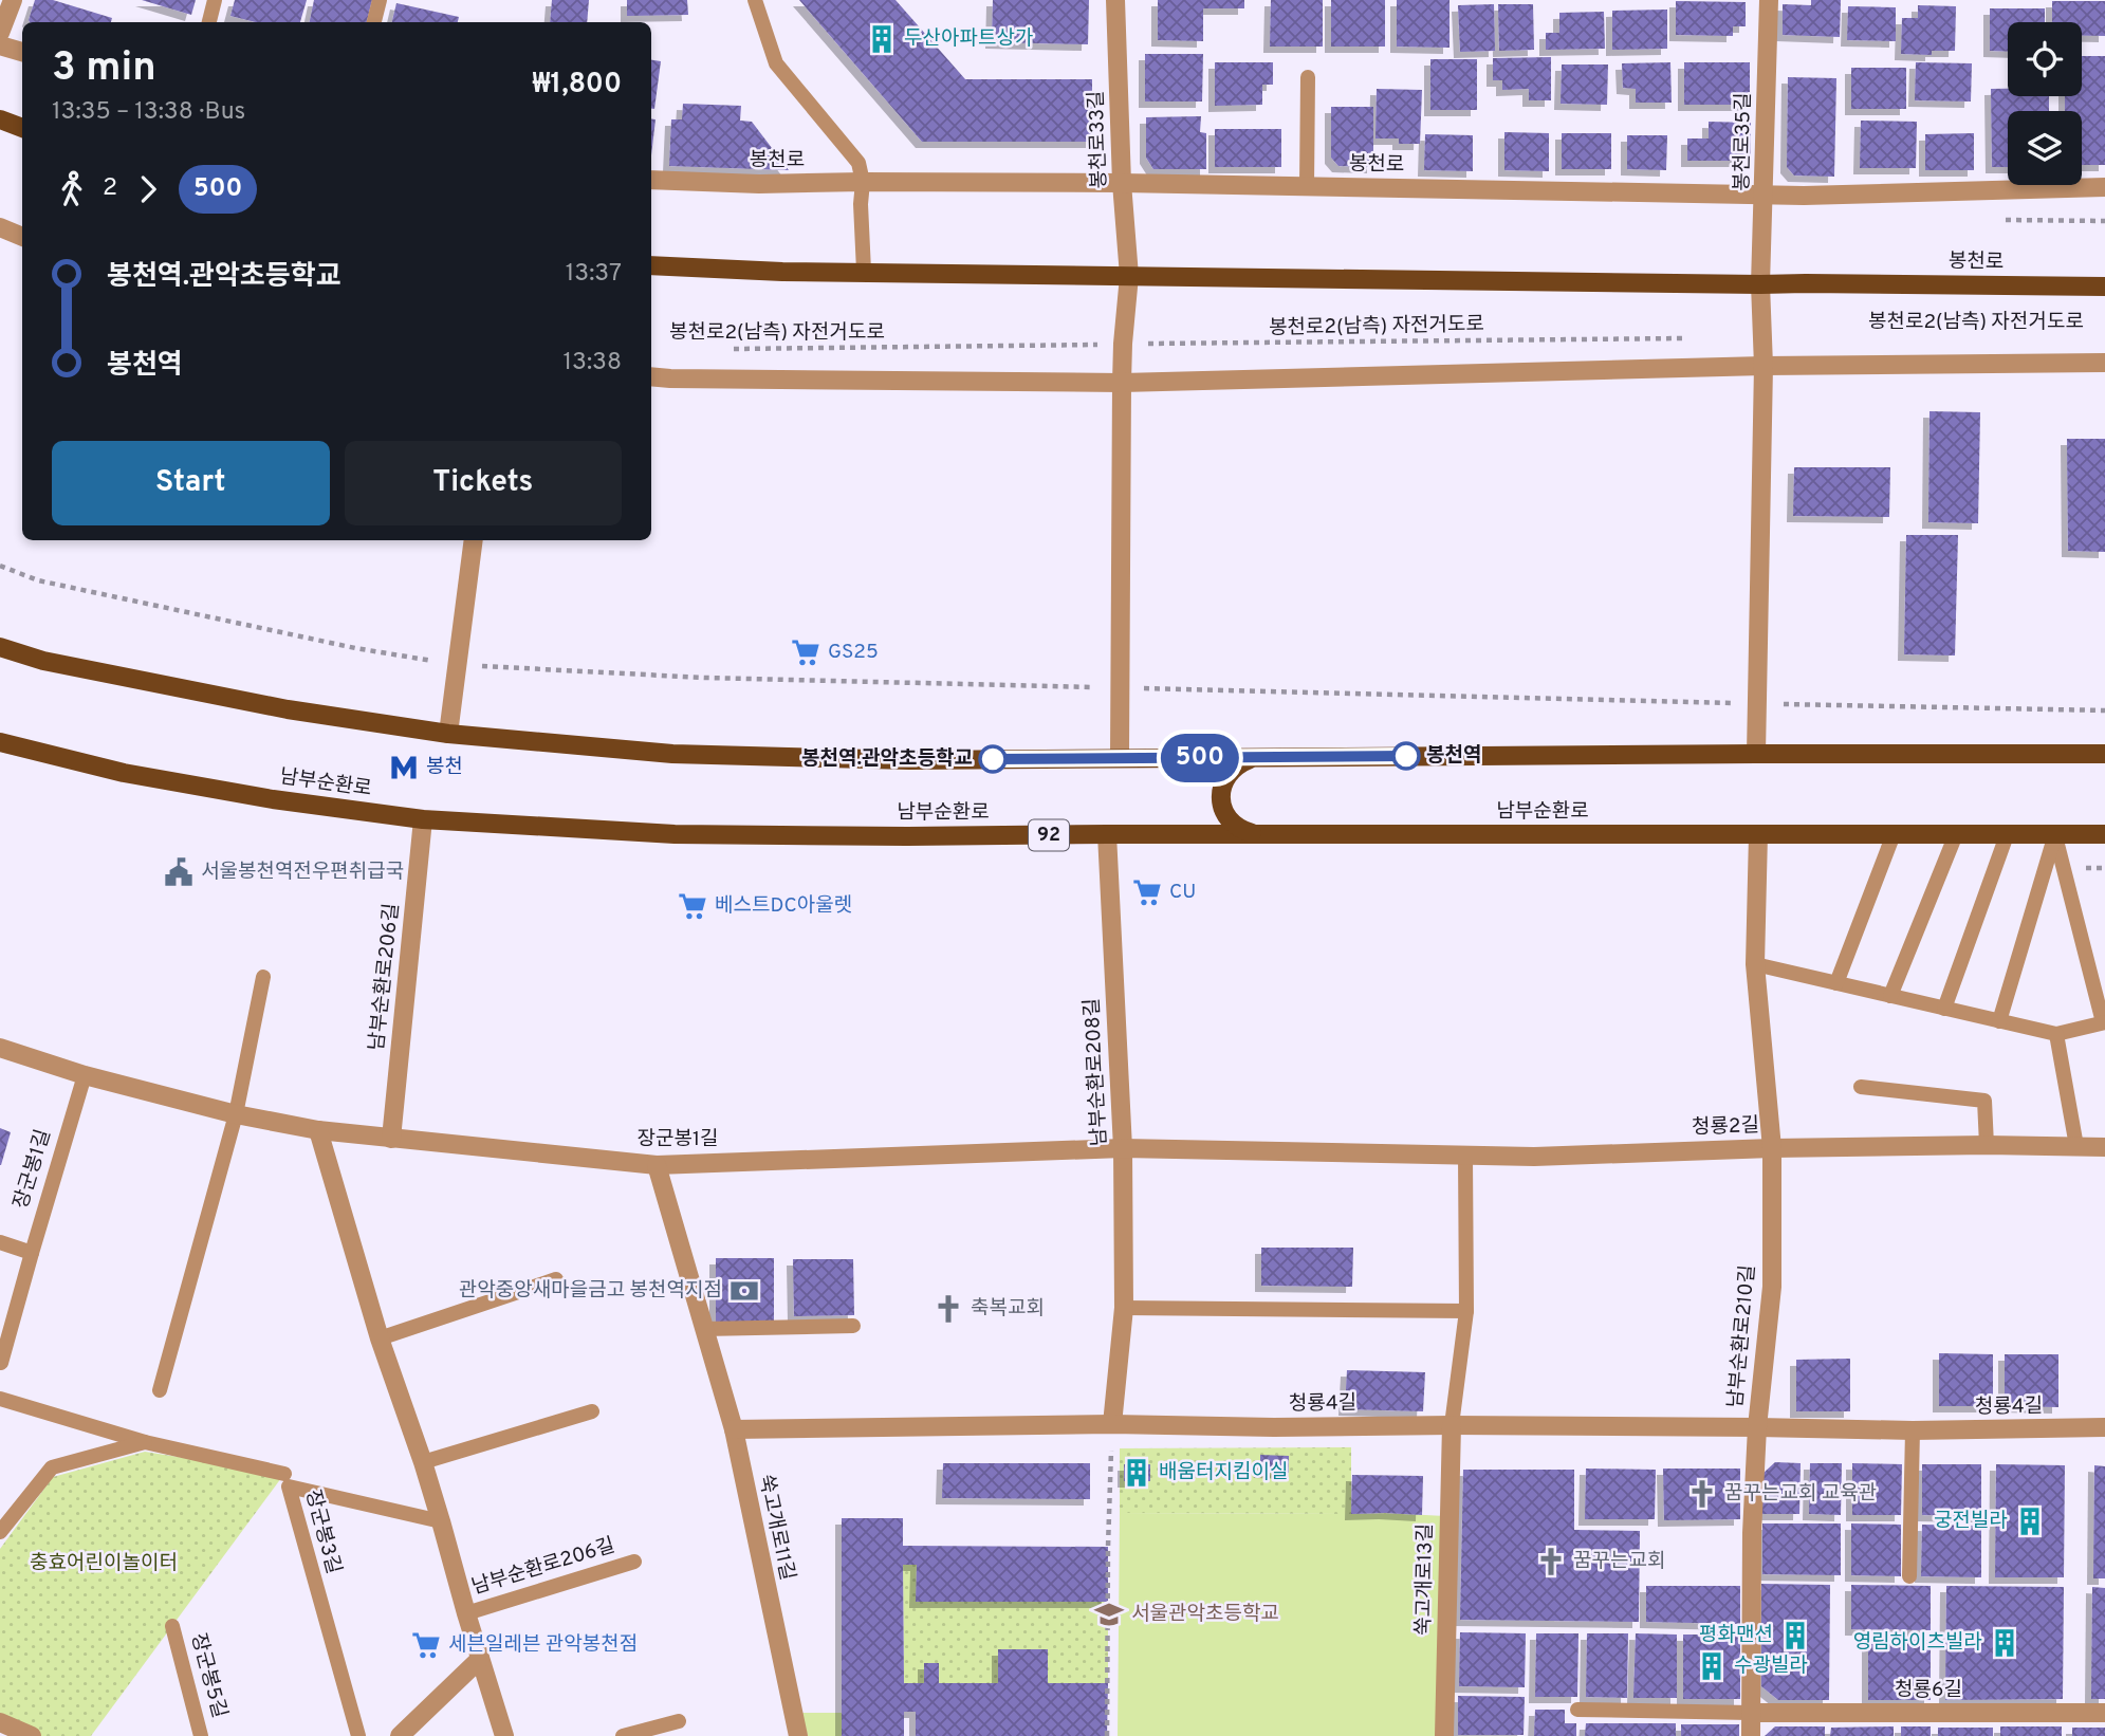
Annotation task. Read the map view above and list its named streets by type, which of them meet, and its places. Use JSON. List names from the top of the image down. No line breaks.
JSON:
{"streets":{"main road":["봉천로","남부순환로","92"],"street":["봉천로33길","봉천로35길","남부순환로206길","남부순환로208길","청룡2길","장군봉1길","남부순환로210길","청룡4길","쑥고개로11길","쑥고개로13길","청룡6길"],"lane":["장군봉3길","장군봉5길"],"path":["봉천로2(남측) 자전거도로"]},"crossings":[["봉천로33길","봉천로"],["봉천로35길","봉천로"],["남부순환로","남부순환로206길"],["남부순환로","남부순환로208길"],["남부순환로","남부순환로210길"],["남부순환로206길","장군봉1길"],["남부순환로206길","장군봉3길"],["남부순환로208길","청룡2길"],["남부순환로208길","장군봉1길"],["남부순환로208길","청룡4길"],["청룡2길","장군봉1길"],["청룡2길","남부순환로210길"],["장군봉1길","쑥고개로11길"],["남부순환로210길","청룡4길"],["남부순환로210길","청룡6길"],["청룡4길","쑥고개로11길"],["청룡4길","쑥고개로13길"]],"parks":["충효어린이놀이터"],"places":{"building":["두산아파트상가","배움터지킴이실","궁전빌라","평화맨션","영림하이츠빌라","수광빌라"],"supermarket":["GS25","CU","베스트DC아울렛","세븐일레븐 관악봉천점"],"other":["봉천역","봉천역.관악초등학교"],"metro station":["봉천"],"public building":["서울봉천역전우편취급국"],"bank":["관악중앙새마을금고 봉천역지점"],"church":["축복교회","꿈꾸는교회 교육관","꿈꾸는교회"],"school or university":["서울관악초등학교"]},"lines":["bus line 500"],"page":{"on_map":"500","heading":["3 min","13:35 – 13:38 · Bus","₩1,800"],"legs":["2","500"],"list":[{"name":"봉천역.관악초등학교","value":"13:37"},{"name":"봉천역","value":"13:38"}],"buttons":["Start","Tickets"]}}
